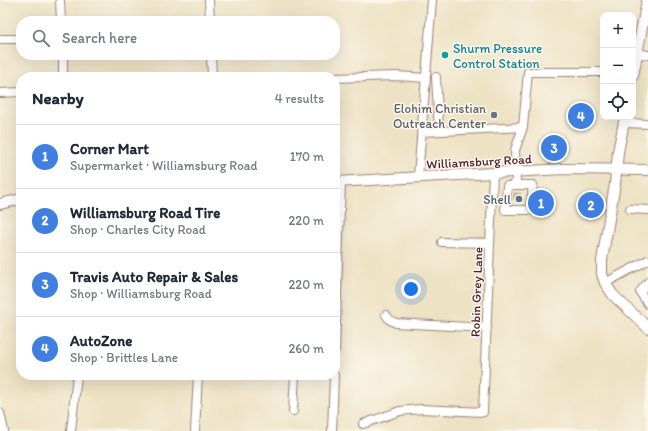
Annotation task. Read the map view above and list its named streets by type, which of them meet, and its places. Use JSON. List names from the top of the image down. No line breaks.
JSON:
{"streets":{"main road":["Williamsburg Road"],"street":["Robin Grey Lane"]},"crossings":[["Williamsburg Road","Robin Grey Lane"]],"places":["Shurm Pressure Control Station","Elohim Christian Outreach Center","Shell"],"page":{"map_buttons":["+","−"],"search":"Search here","heading":["Nearby","4 results"],"pins":["4","3","1","2"],"list":[{"mark":"1","name":"Corner Mart","note":"Supermarket · Williamsburg Road","value":"170 m"},{"mark":"2","name":"Williamsburg Road Tire","note":"Shop · Charles City Road","value":"220 m"},{"mark":"3","name":"Travis Auto Repair & Sales","note":"Shop · Williamsburg Road","value":"220 m"},{"mark":"4","name":"AutoZone","note":"Shop · Brittles Lane","value":"260 m"}]}}
